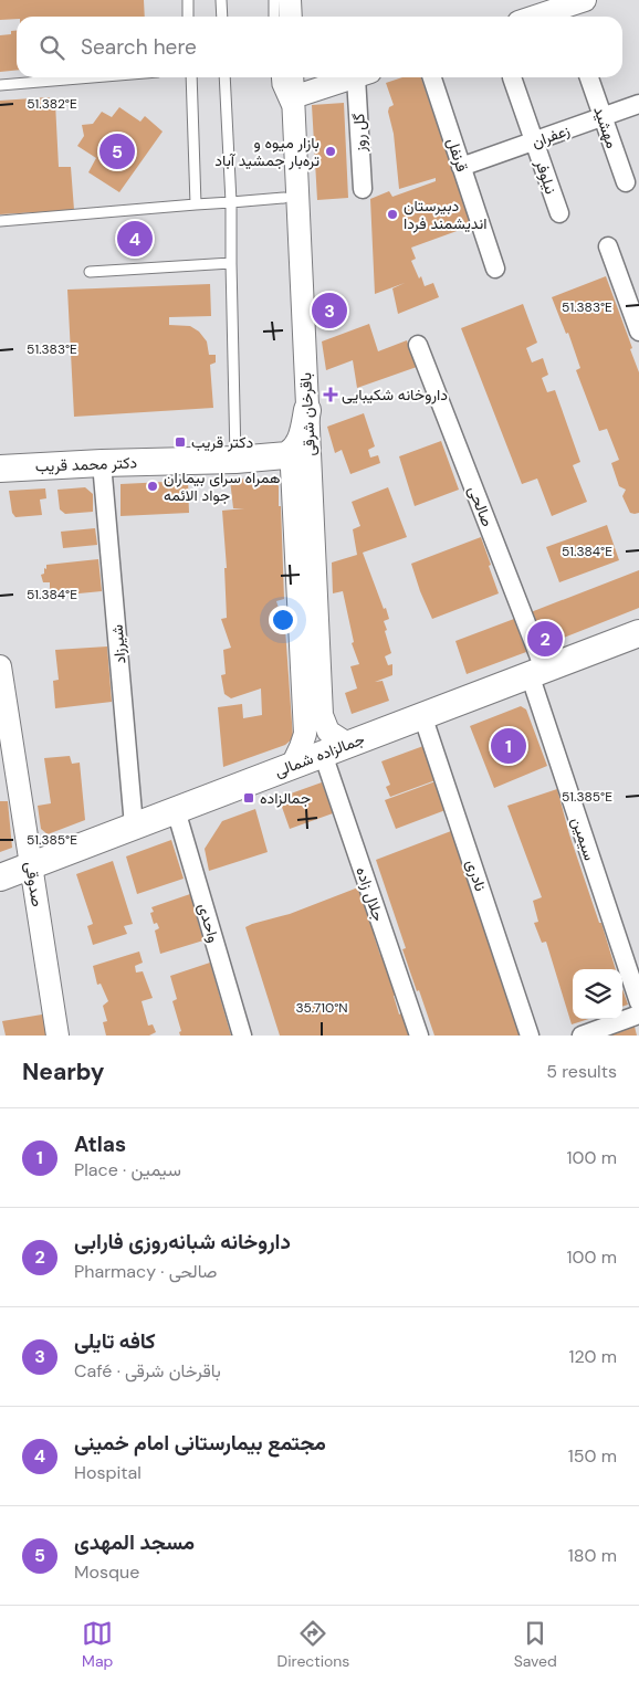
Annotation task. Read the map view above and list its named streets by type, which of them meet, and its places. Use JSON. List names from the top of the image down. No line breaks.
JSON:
{"streets":{"main road":["دکتر محمد قریب","جمالزاده شمالی"],"street":["مهشید","گل روز","زعفران","قرنفل","نیلوفر","باقرخان شرقی","صالحی","شیرزاد","سیمین","نادری","صدوقی","جلال زاده","واحدی"]},"crossings":[["مهشید","زعفران"],["زعفران","قرنفل"],["زعفران","نیلوفر"],["باقرخان شرقی","جمالزاده شمالی"],["دکتر محمد قریب","شیرزاد"],["صالحی","جمالزاده شمالی"],["صالحی","سیمین"],["شیرزاد","جمالزاده شمالی"],["جمالزاده شمالی","سیمین"],["جمالزاده شمالی","نادری"],["جمالزاده شمالی","صدوقی"],["جمالزاده شمالی","جلال زاده"],["جمالزاده شمالی","واحدی"]],"places":{"other":["بازار میوه و تره‌بار جمشید آباد","دبیرستان اندیشمند فردا","همراه سرای بیماران جواد الائمه"],"health":["داروخانه شکیبایی"],"transit":["دکتر قریب","جمالزاده"]},"page":{"search":"Search here","pins":["5","4","3","2","1"],"heading":["Nearby","5 results"],"list":[{"mark":"1","name":"Atlas","note":"Place · سیمین","value":"100 m"},{"mark":"2","name":"داروخانه شبانه‌روزی فارابی","note":"Pharmacy · صالحی","value":"100 m"},{"mark":"3","name":"کافه تایلی","note":"Café · باقرخان شرقی","value":"120 m"},{"mark":"4","name":"مجتمع بیمارستانی امام خمینی","note":"Hospital","value":"150 m"},{"mark":"5","name":"مسجد المهدی","note":"Mosque","value":"180 m"}],"nav":["Map","Directions","Saved"]},"coordinates":["51.382°E","51.383°E","51.384°E","51.385°E","35.710°N"]}
